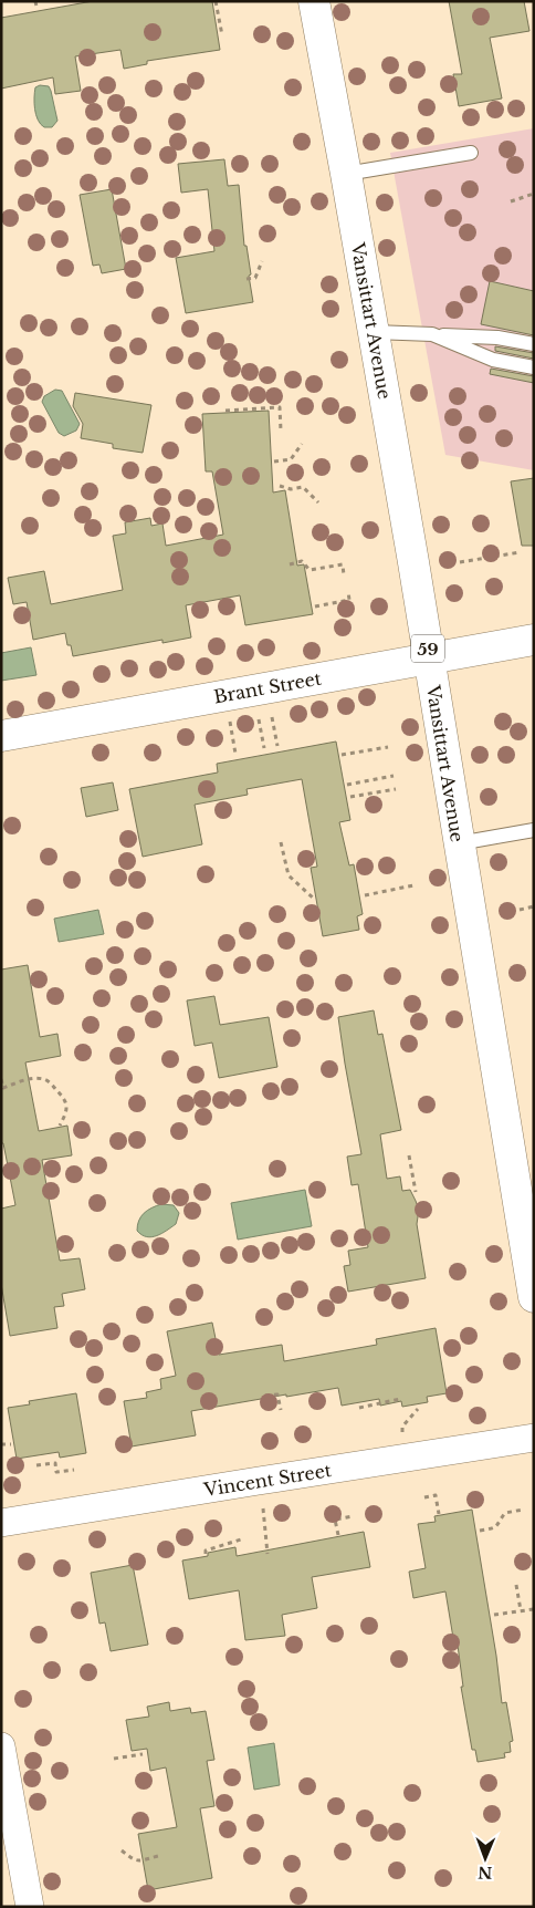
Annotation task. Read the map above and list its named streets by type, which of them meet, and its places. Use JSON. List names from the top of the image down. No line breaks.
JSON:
{"streets":{"main road":["Vansittart Avenue","59","Brant Street"],"street":["Vincent Street"]},"crossings":[["Vansittart Avenue","Brant Street"]],"north":"bottom"}
